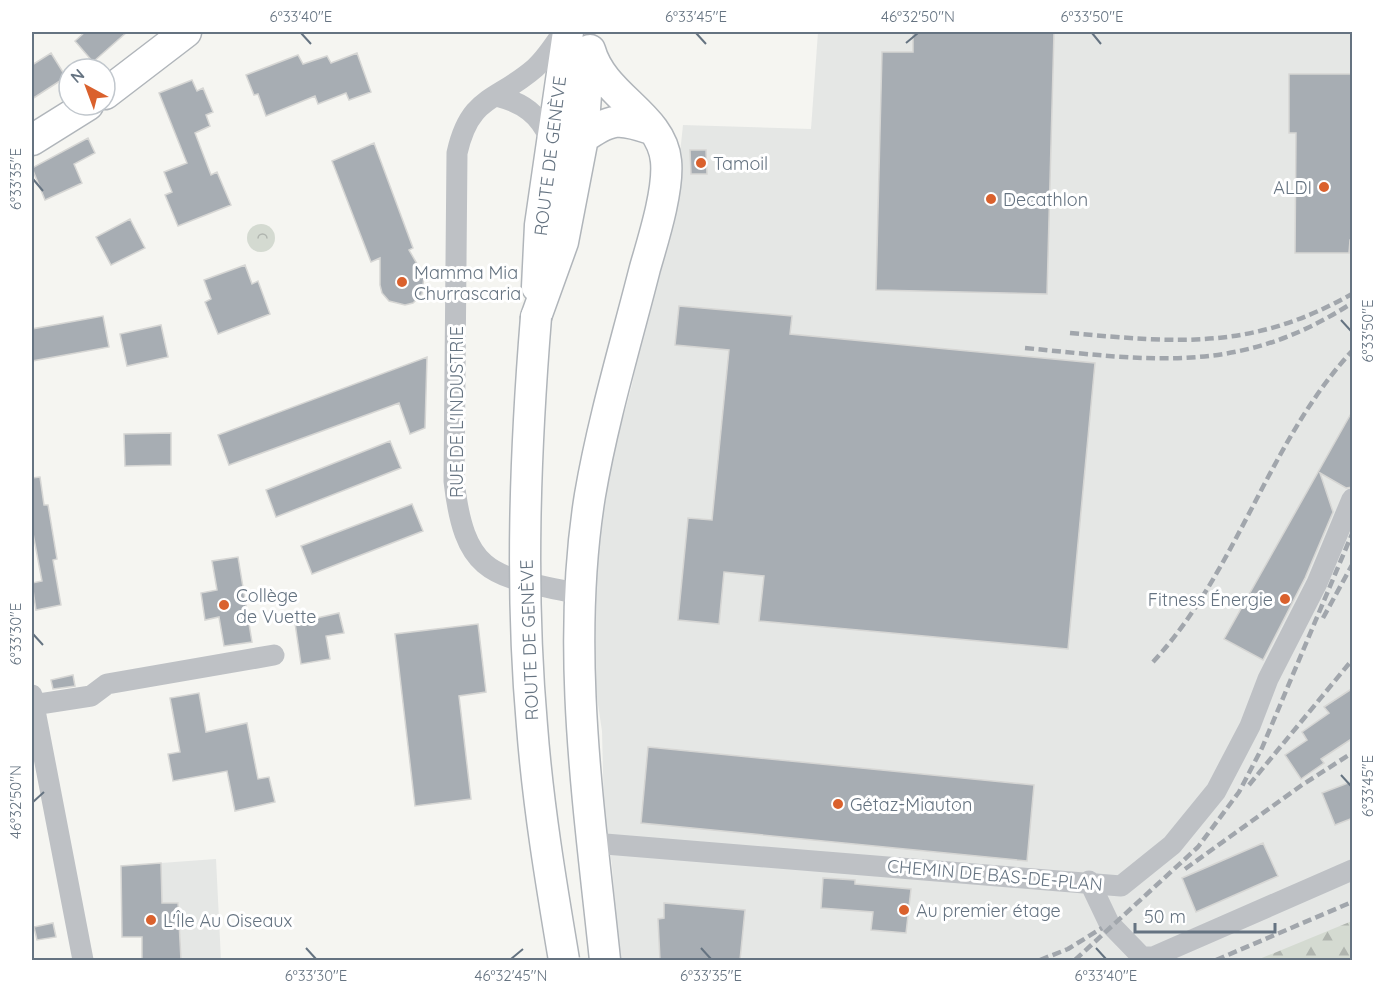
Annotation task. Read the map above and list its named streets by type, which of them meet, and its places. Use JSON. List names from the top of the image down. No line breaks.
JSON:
{"streets":{"main road":["ROUTE DE GENÈVE"],"street":["RUE DE L'INDUSTRIE","CHEMIN DE BAS-DE-PLAN"]},"crossings":[["ROUTE DE GENÈVE","RUE DE L'INDUSTRIE"]],"places":["Tamoil","ALDI","Decathlon","Mamma Mia Churrascaria","Fitness Énergie","Collège de Vuette","Gétaz-Miauton","Au premier étage","L'Île Au Oiseaux"],"scale_bar":"50 m","north":"top left","coordinates":["6°33'40\"E","6°33'45\"E","46°32'50\"N","6°33'50\"E","6°33'35\"E","6°33'30\"E","46°32'45\"N"]}
